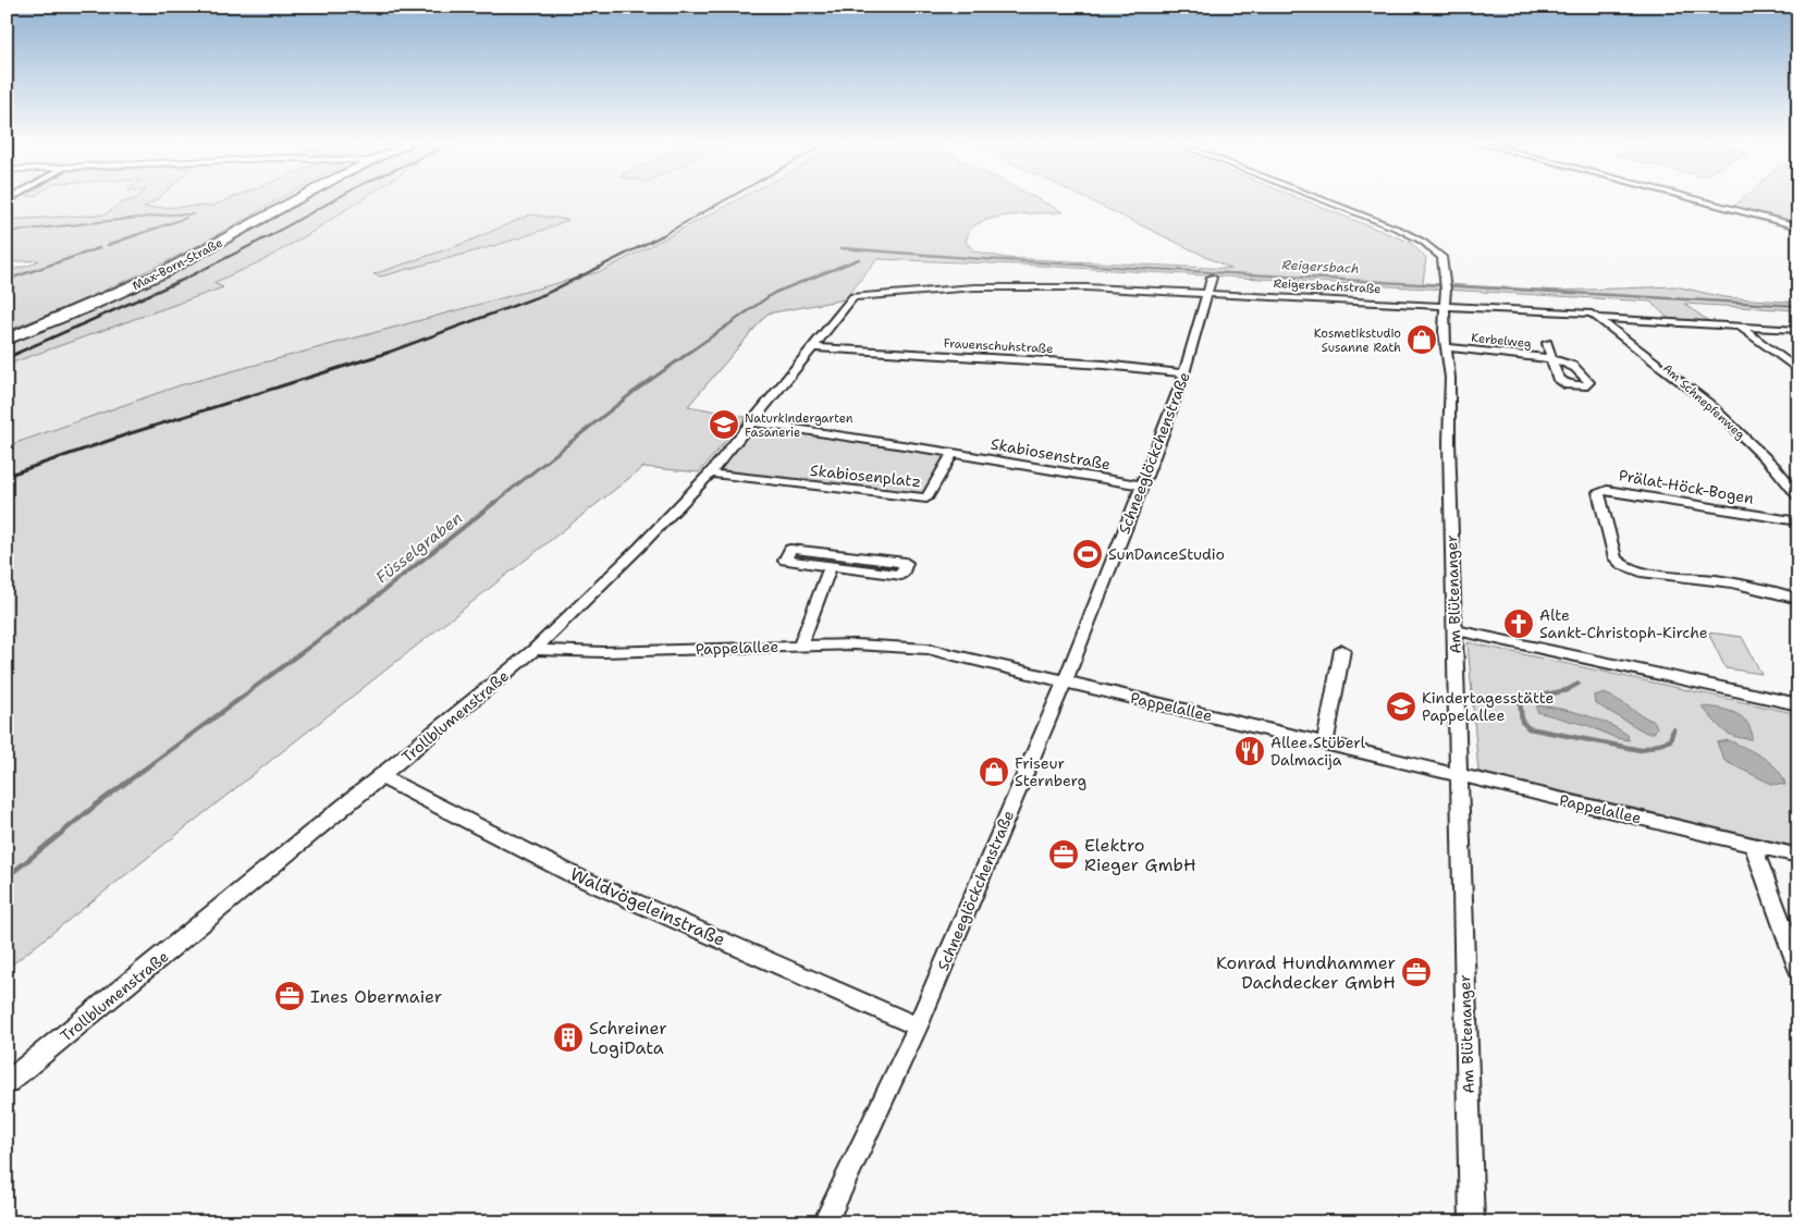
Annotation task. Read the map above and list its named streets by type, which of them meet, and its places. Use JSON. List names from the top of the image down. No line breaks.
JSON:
{"streets":{"main road":["Max-Born-Straße"],"street":["Reigersbachstraße","Kerbelweg","Frauenschuhstraße","Am Schnepfenweg","Schneeglöckchenstraße","Skabiosenstraße","Skabiosenplatz","Prälat-Höck-Bogen","Am Blütenanger","Pappelallee","Trollblumenstraße","Waldvögeleinstraße"]},"crossings":[["Reigersbachstraße","Am Schnepfenweg"],["Reigersbachstraße","Schneeglöckchenstraße"],["Reigersbachstraße","Am Blütenanger"],["Reigersbachstraße","Trollblumenstraße"],["Kerbelweg","Am Blütenanger"],["Frauenschuhstraße","Schneeglöckchenstraße"],["Frauenschuhstraße","Trollblumenstraße"],["Schneeglöckchenstraße","Skabiosenstraße"],["Schneeglöckchenstraße","Pappelallee"],["Schneeglöckchenstraße","Waldvögeleinstraße"],["Skabiosenstraße","Skabiosenplatz"],["Skabiosenplatz","Trollblumenstraße"],["Am Blütenanger","Pappelallee"],["Pappelallee","Trollblumenstraße"],["Trollblumenstraße","Waldvögeleinstraße"]],"water":["Reigersbach","Füsselgraben"],"places":{"shop":["Kosmetikstudio Susanne Rath","Friseur Sternberg"],"school or university":["Naturkindergarten Fasanerie","Kindertagesstätte Pappelallee"],"sports":["SunDanceStudio"],"church":["Alte Sankt-Christoph-Kirche"],"restaurant":["Allee Stüberl Dalmacija"],"office":["Elektro Rieger GmbH","Konrad Hundhammer Dachdecker GmbH","Ines Obermaier"],"building":["Schreiner LogiData"]}}
